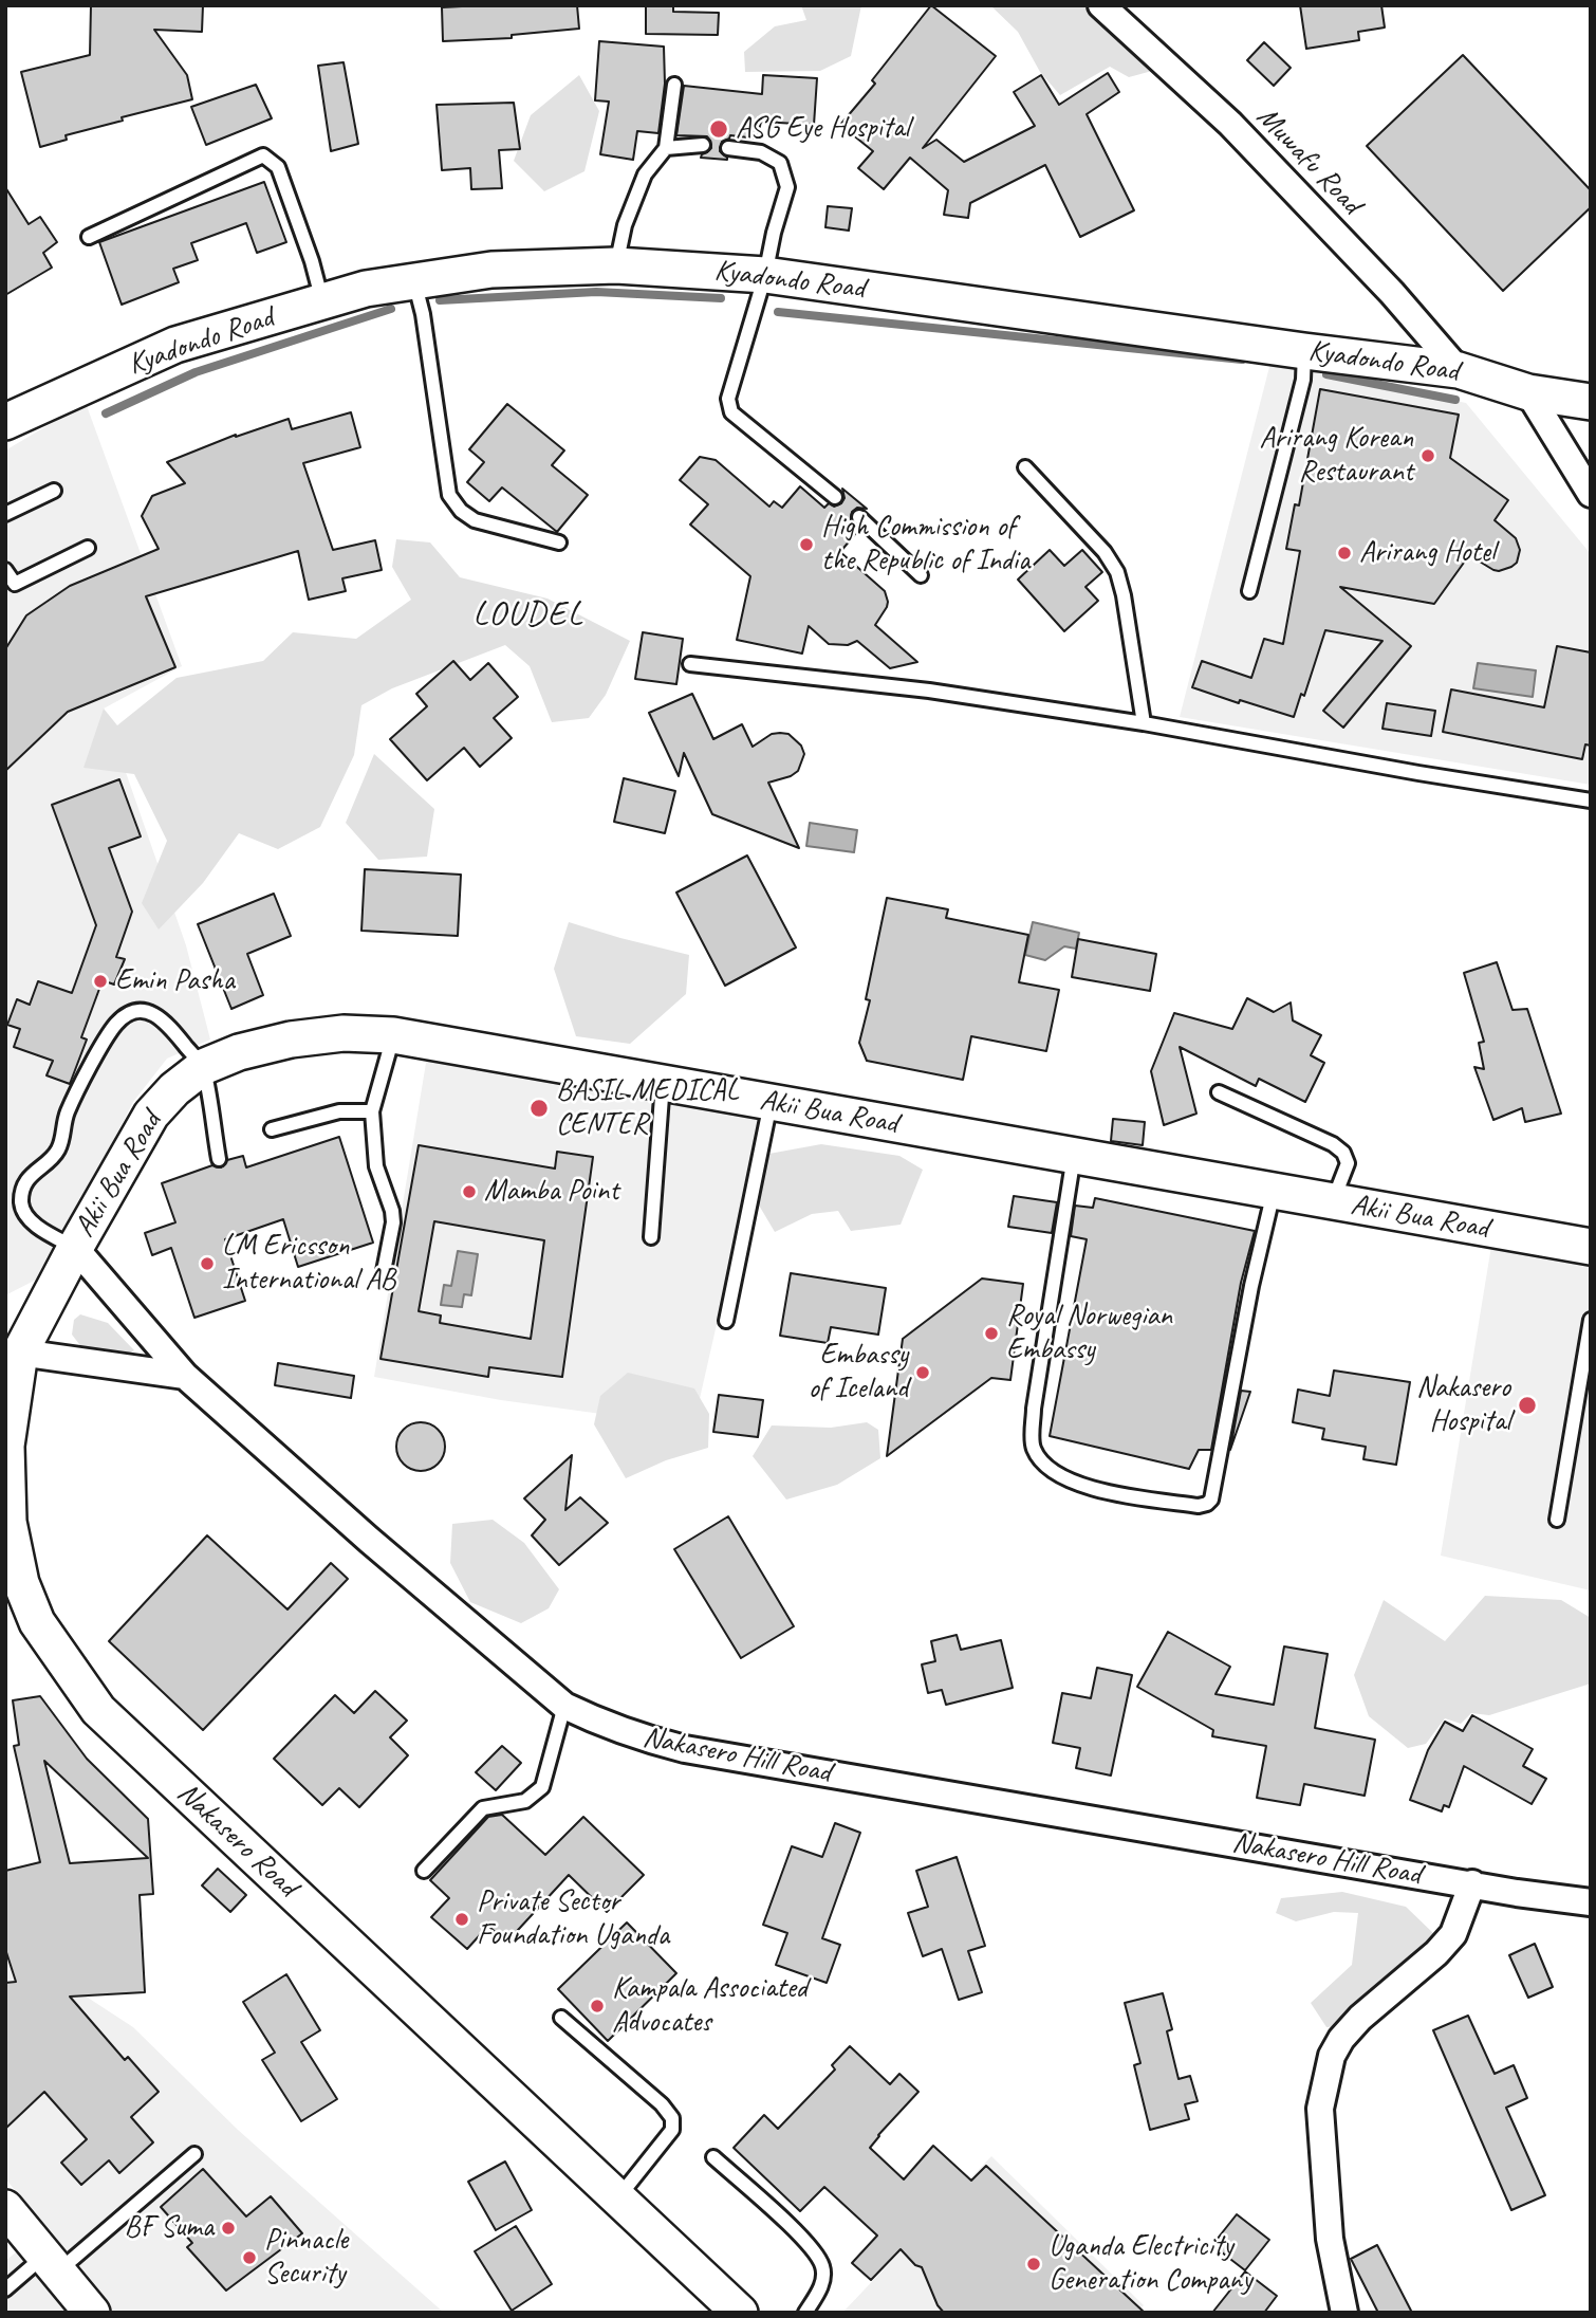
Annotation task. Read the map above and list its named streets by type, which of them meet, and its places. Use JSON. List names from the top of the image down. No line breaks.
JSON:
{"streets":{"street":["Muwafu Road","Kyadondo Road","Akii Bua Road","Nakasero Hill Road","Nakasero Road"]},"crossings":[["Muwafu Road","Kyadondo Road"],["Akii Bua Road","Nakasero Hill Road"],["Akii Bua Road","Nakasero Road"],["Nakasero Hill Road","Nakasero Road"]],"districts":["LOUDEL"],"places":["ASG Eye Hospital","Arirang Korean Restaurant","High Commission of the Republic of India","Arirang Hotel","Emin Pasha","BASIL MEDICAL CENTER","Mamba Point","LM Ericsson International AB","Royal Norwegian Embassy","Embassy of Iceland","Nakasero Hospital","Private Sector Foundation Uganda","Kampala Associated Advocates","BF Suma","Pinnacle Security","Uganda Electricity Generation Company"]}
